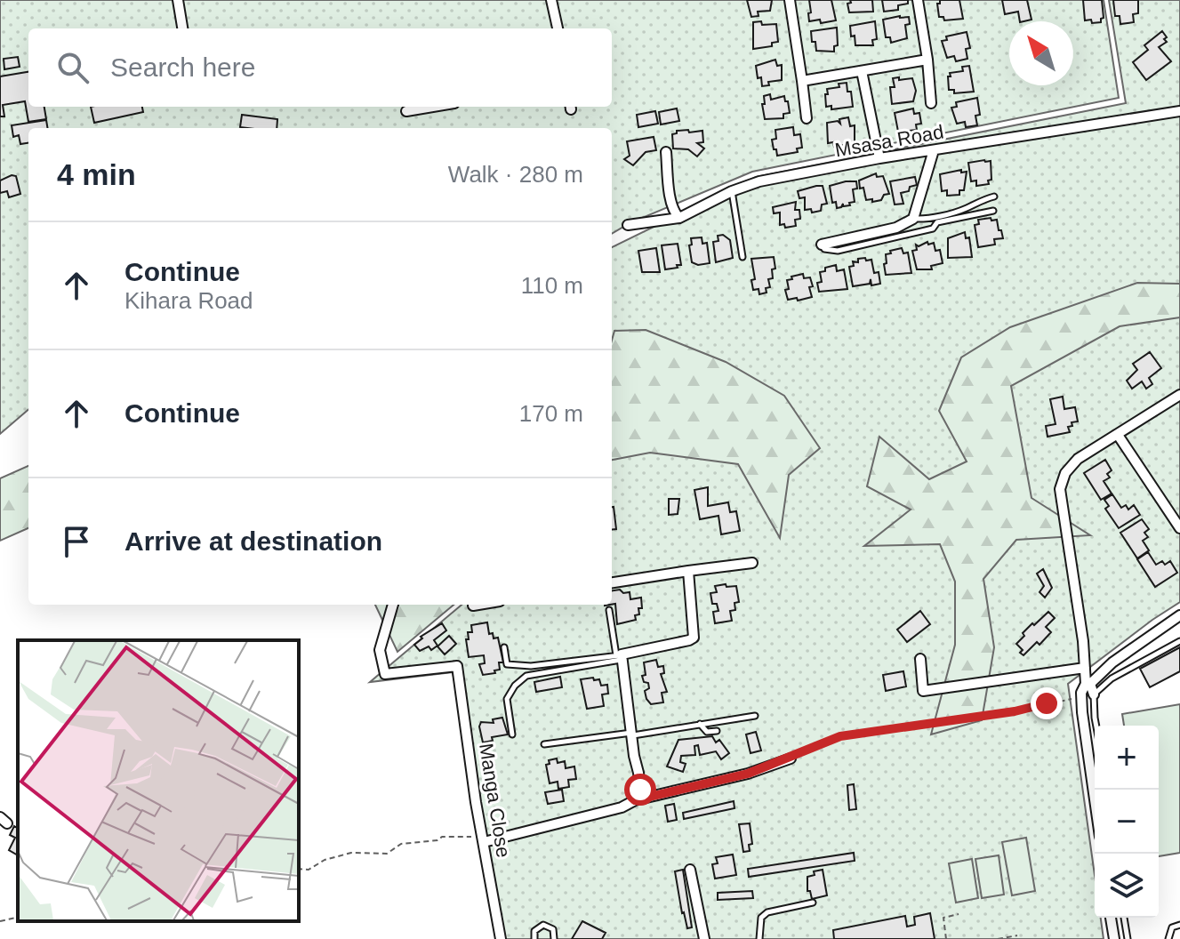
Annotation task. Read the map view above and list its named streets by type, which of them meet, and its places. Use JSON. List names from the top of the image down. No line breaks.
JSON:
{"streets":{"street":["Msasa Road","Manga Close"]},"north":"top left","page":{"search":"Search here","heading":["4 min","Walk · 280 m"],"list":[["Continue","Kihara Road","110 m"],["Continue","170 m"],"Arrive at destination"],"map_buttons":["+","−"]}}
